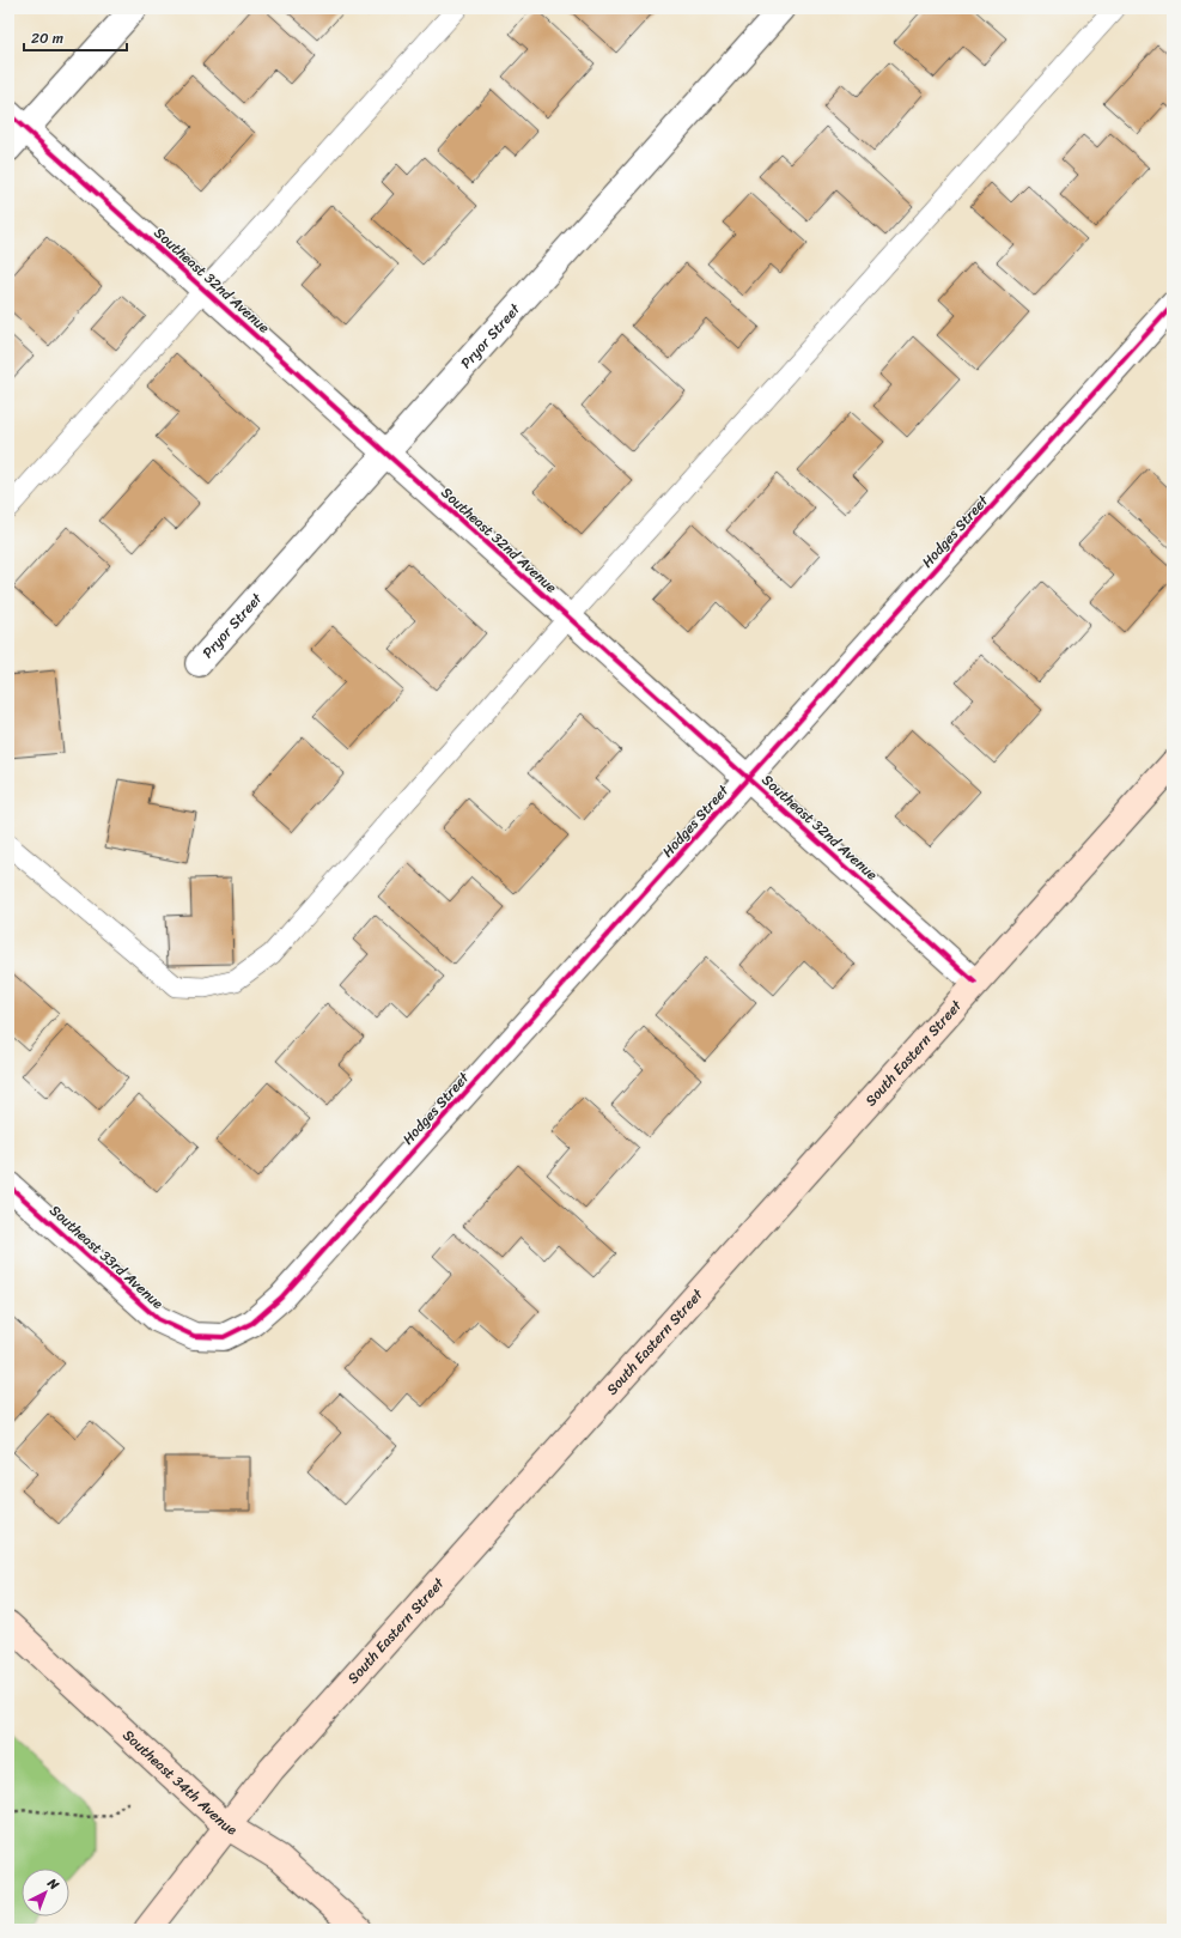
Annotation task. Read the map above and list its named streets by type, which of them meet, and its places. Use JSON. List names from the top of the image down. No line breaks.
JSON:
{"streets":{"main road":["South Eastern Street","Southeast 34th Avenue"],"street":["Southeast 32nd Avenue","Pryor Street","Hodges Street","Southeast 33rd Avenue"]},"crossings":[["Southeast 32nd Avenue","Pryor Street"],["Southeast 32nd Avenue","Hodges Street"],["Southeast 32nd Avenue","South Eastern Street"],["Hodges Street","Southeast 33rd Avenue"],["South Eastern Street","Southeast 34th Avenue"]],"scale_bar":"20 m","north":"top right"}
